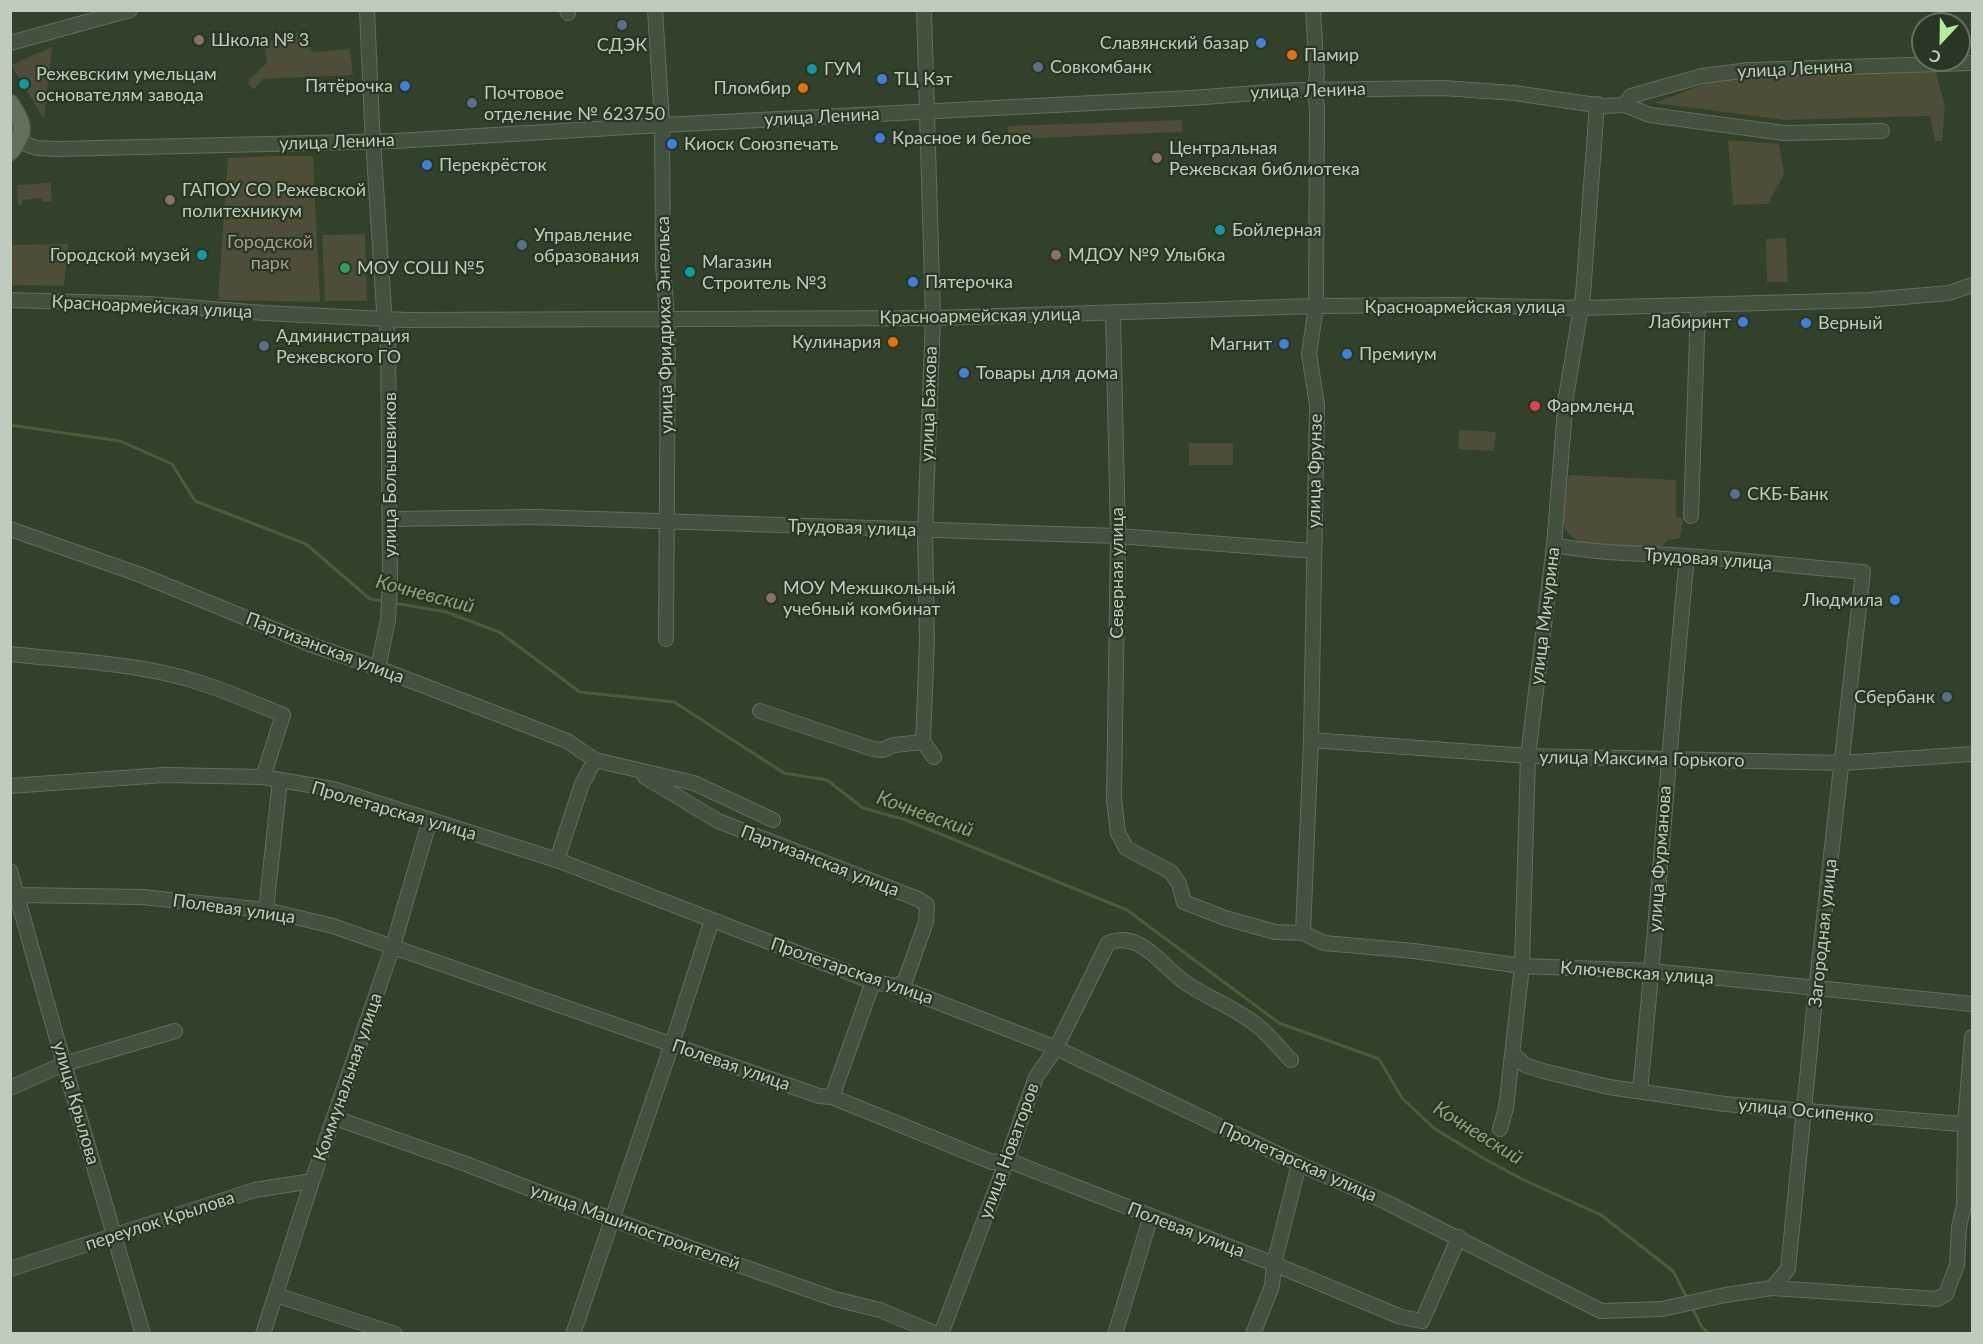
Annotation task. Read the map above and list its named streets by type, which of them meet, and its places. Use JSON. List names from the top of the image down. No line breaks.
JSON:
{"streets":{"street":["улица Ленина","Красноармейская улица","улица Фридриха Энгельса","улица Бажова","улица Фрунзе","улица Большевиков","Трудовая улица","Северная улица","улица Мичурина","Партизанская улица","улица Максима Горького","Пролетарская улица","улица Фурманова","Полевая улица","Загородная улица","Ключевская улица","Коммунальная улица","улица Крылова","улица Осипенко","улица Новаторов","переулок Крылова","улица Машиностроителей"]},"crossings":[["улица Ленина","улица Фридриха Энгельса"],["улица Ленина","улица Бажова"],["улица Ленина","улица Фрунзе"],["улица Ленина","улица Большевиков"],["улица Ленина","улица Мичурина"],["Красноармейская улица","улица Фридриха Энгельса"],["Красноармейская улица","улица Бажова"],["Красноармейская улица","улица Фрунзе"],["Красноармейская улица","улица Большевиков"],["Красноармейская улица","Северная улица"],["Красноармейская улица","улица Мичурина"],["улица Фридриха Энгельса","Трудовая улица"],["улица Бажова","Трудовая улица"],["улица Фрунзе","Трудовая улица"],["улица Фрунзе","улица Максима Горького"],["улица Фрунзе","Ключевская улица"],["улица Большевиков","Трудовая улица"],["улица Большевиков","Партизанская улица"],["Трудовая улица","Северная улица"],["Трудовая улица","улица Мичурина"],["Трудовая улица","улица Фурманова"],["Трудовая улица","Загородная улица"],["Северная улица","Ключевская улица"],["улица Мичурина","улица Максима Горького"],["улица Мичурина","Ключевская улица"],["улица Мичурина","улица Осипенко"],["Партизанская улица","Пролетарская улица"],["улица Максима Горького","улица Фурманова"],["улица Максима Горького","Загородная улица"],["Пролетарская улица","Полевая улица"],["Пролетарская улица","Загородная улица"],["Пролетарская улица","Коммунальная улица"],["Пролетарская улица","улица Осипенко"],["Пролетарская улица","улица Новаторов"],["улица Фурманова","Ключевская улица"],["улица Фурманова","улица Осипенко"],["Полевая улица","Коммунальная улица"],["Полевая улица","улица Крылова"],["Полевая улица","улица Новаторов"],["Загородная улица","Ключевская улица"],["Загородная улица","улица Осипенко"],["Коммунальная улица","переулок Крылова"],["Коммунальная улица","улица Машиностроителей"],["улица Крылова","переулок Крылова"],["улица Новаторов","улица Машиностроителей"]],"water":["Кочневский"],"parks":["Городской парк"],"places":["СДЭК","Школа № 3","Славянский базар","Памир","Совкомбанк","ГУМ","ТЦ Кэт","Режевским умельцам основателям завода","Пятёрочка","Пломбир","Почтовое отделение № 623750","Красное и белое","Киоск Союзпечать","Центральная Режевская библиотека","Перекрёсток","ГАПОУ СО Режевской политехникум","Бойлерная","Управление образования","Городской музей","МДОУ №9 Улыбка","МОУ СОШ №5","Магазин Строитель №3","Пятерочка","Лабиринт","Верный","Кулинария","Магнит","Администрация Режевского ГО","Премиум","Товары для дома","Фармленд","СКБ-Банк","МОУ Межшкольный учебный комбинат","Людмила","Сбербанк"],"north":"bottom"}
